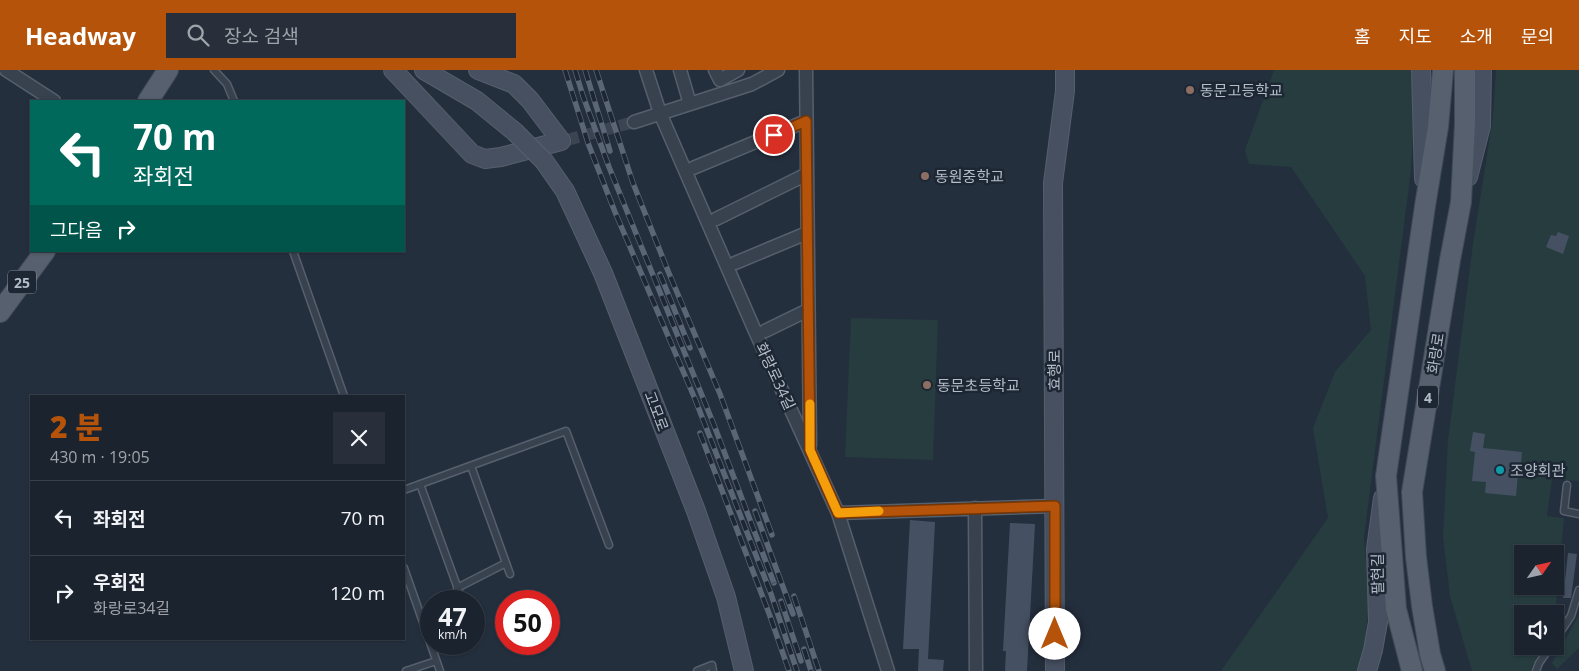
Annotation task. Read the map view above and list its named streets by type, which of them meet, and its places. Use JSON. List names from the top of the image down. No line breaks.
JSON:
{"streets":{"main road":["25","화랑로","효행로","4","고모로","팔현길"],"street":["화랑로34길"]},"crossings":[["화랑로","팔현길"]],"places":["동문고등학교","동원중학교","동문초등학교","조양회관"],"north":"top right","page":{"header":"Headway","search":"장소 검색","nav":["홈","지도","소개","문의"],"turn":["70 m","좌회전"],"then":"그다음","heading":["2 분","430 m · 19:05"],"list":[{"name":"좌회전","value":"70 m"},{"name":"우회전","note":"화랑로34길","value":"120 m"}],"speed":"47 km/h","limit":"50"}}
